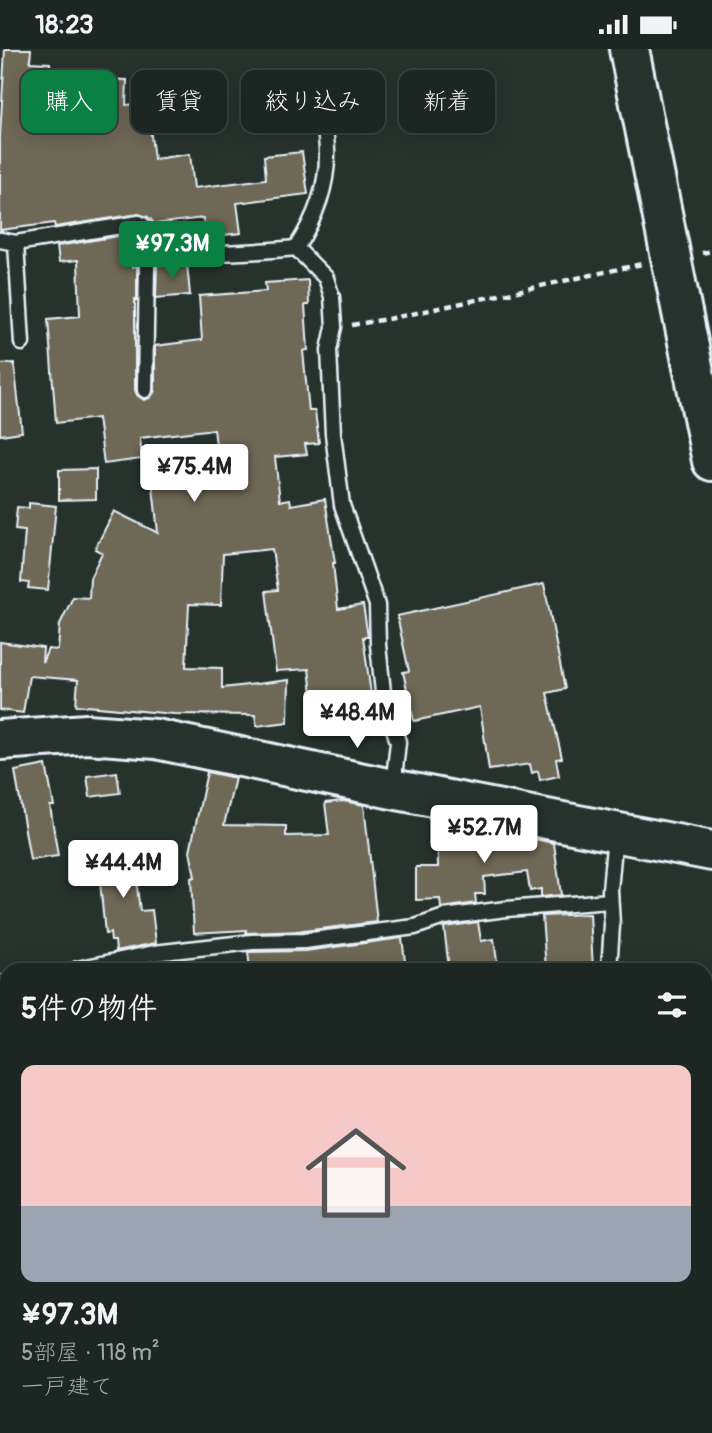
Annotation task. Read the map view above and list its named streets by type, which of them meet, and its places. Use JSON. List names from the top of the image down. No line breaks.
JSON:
{"page":{"status":"18:23","chip":["購入","賃貸","絞り込み","新着"],"price":["¥97.3M","¥75.4M","¥48.4M","¥52.7M","¥44.4M"],"heading":"5件の物件","list":[{"name":"¥97.3M","note":"5部屋 · 118 m² · 一戸建て"}]}}
